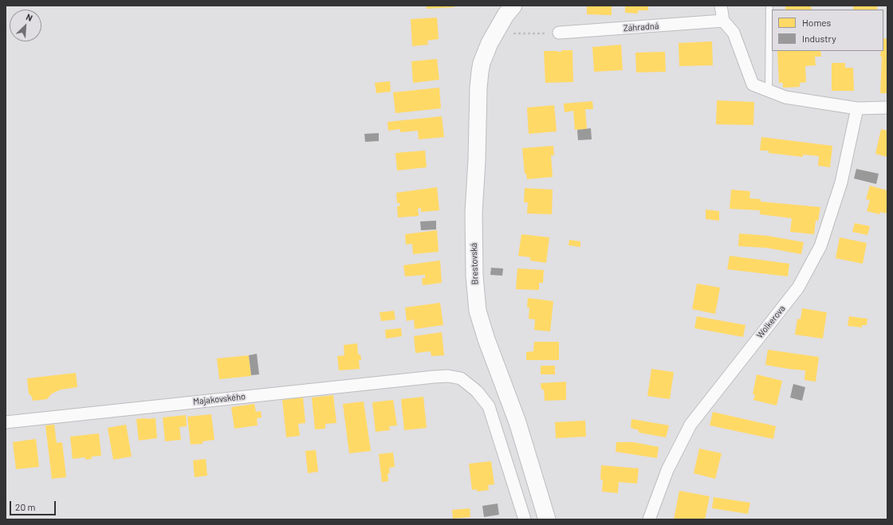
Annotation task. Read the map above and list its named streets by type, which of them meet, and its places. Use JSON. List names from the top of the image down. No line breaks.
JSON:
{"streets":{"street":["Záhradná","Brestovská","Wolkerova","Majakovského"]},"legend":["Homes","Industry"],"scale_bar":"20 m","north":"top right"}
